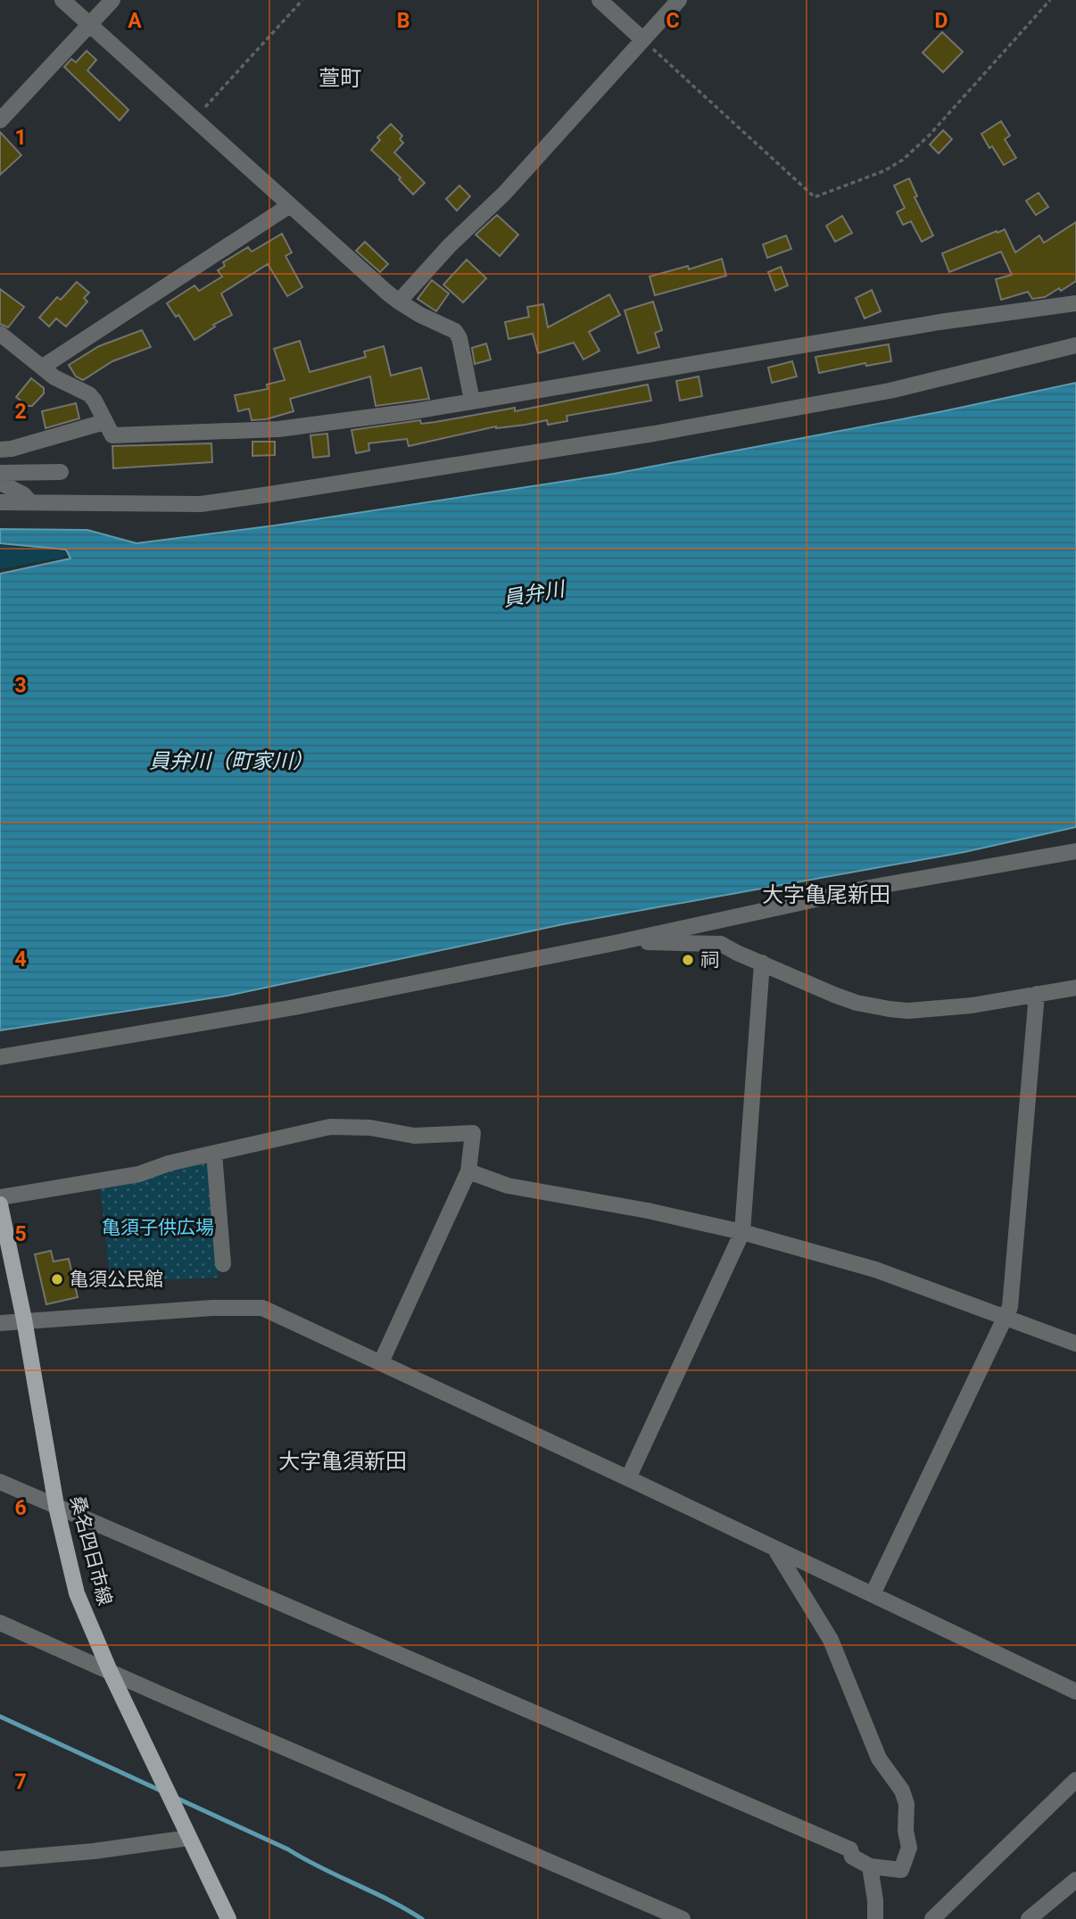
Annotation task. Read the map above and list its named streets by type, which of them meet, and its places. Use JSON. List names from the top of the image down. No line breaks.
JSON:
{"streets":{"main road":["桑名四日市線"]},"districts":["萱町","大字亀尾新田","大字亀須新田"],"water":["員弁川","員弁川（町家川）"],"parks":["亀須子供広場"],"places":["祠","亀須公民館"],"grid":{"columns":["A","B","C","D"],"rows":["1","2","3","4","5","6","7"]}}
